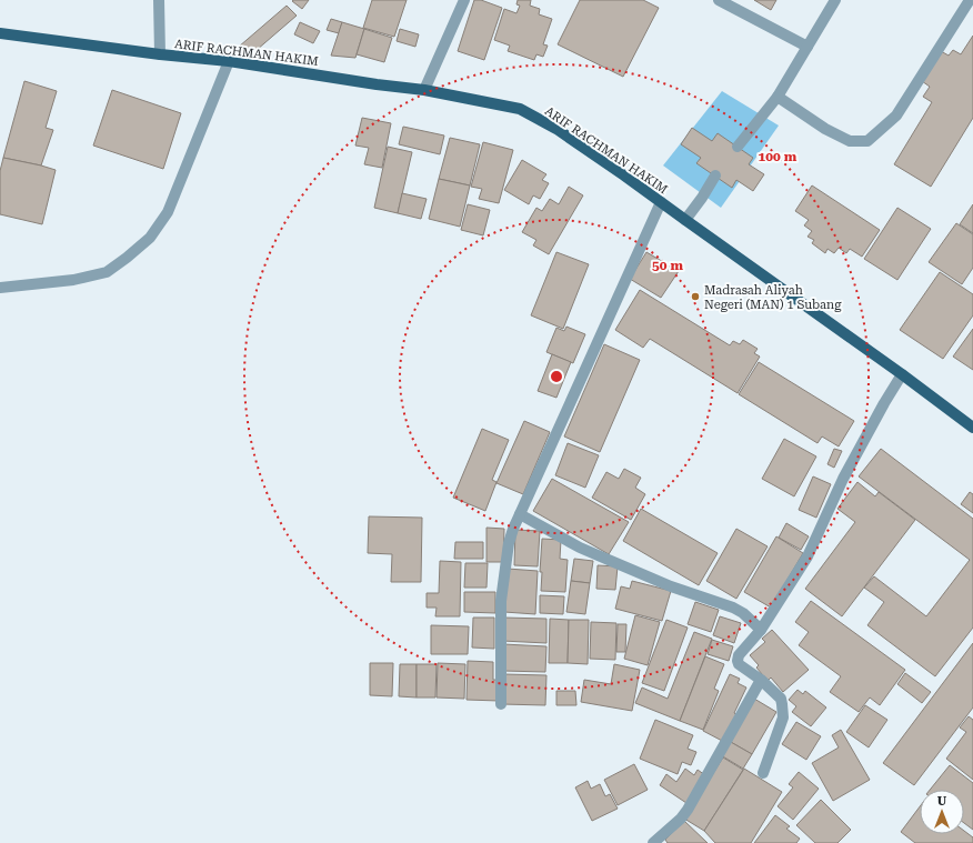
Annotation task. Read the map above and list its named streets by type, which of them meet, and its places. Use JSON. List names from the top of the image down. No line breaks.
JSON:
{"streets":{"main road":["ARIF RACHMAN HAKIM"]},"places":["Madrasah Aliyah Negeri (MAN) 1 Subang"],"north":"top","rings":["100 m","50 m"]}
